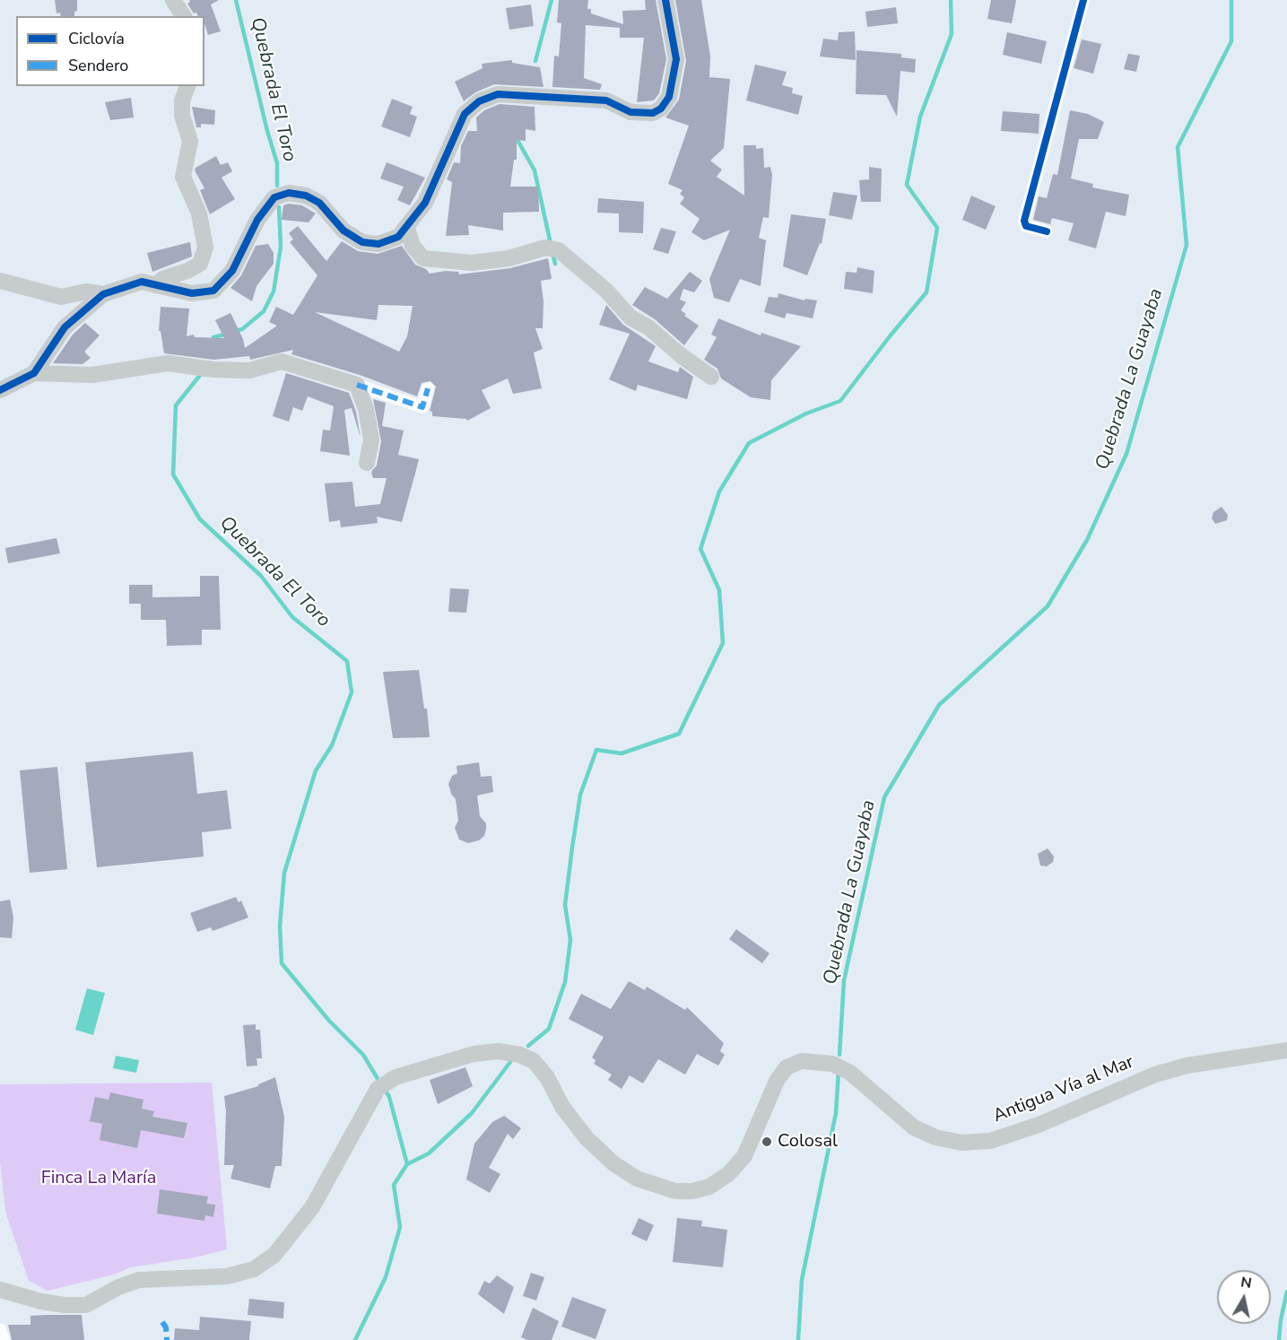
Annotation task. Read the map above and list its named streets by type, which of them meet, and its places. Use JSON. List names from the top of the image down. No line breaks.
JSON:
{"streets":{"street":["Antigua Vía al Mar"]},"water":["Quebrada El Toro","Quebrada La Guayaba"],"parks":["Finca La María"],"places":["Colosal"],"legend":["Ciclovía","Sendero"],"north":"top"}
